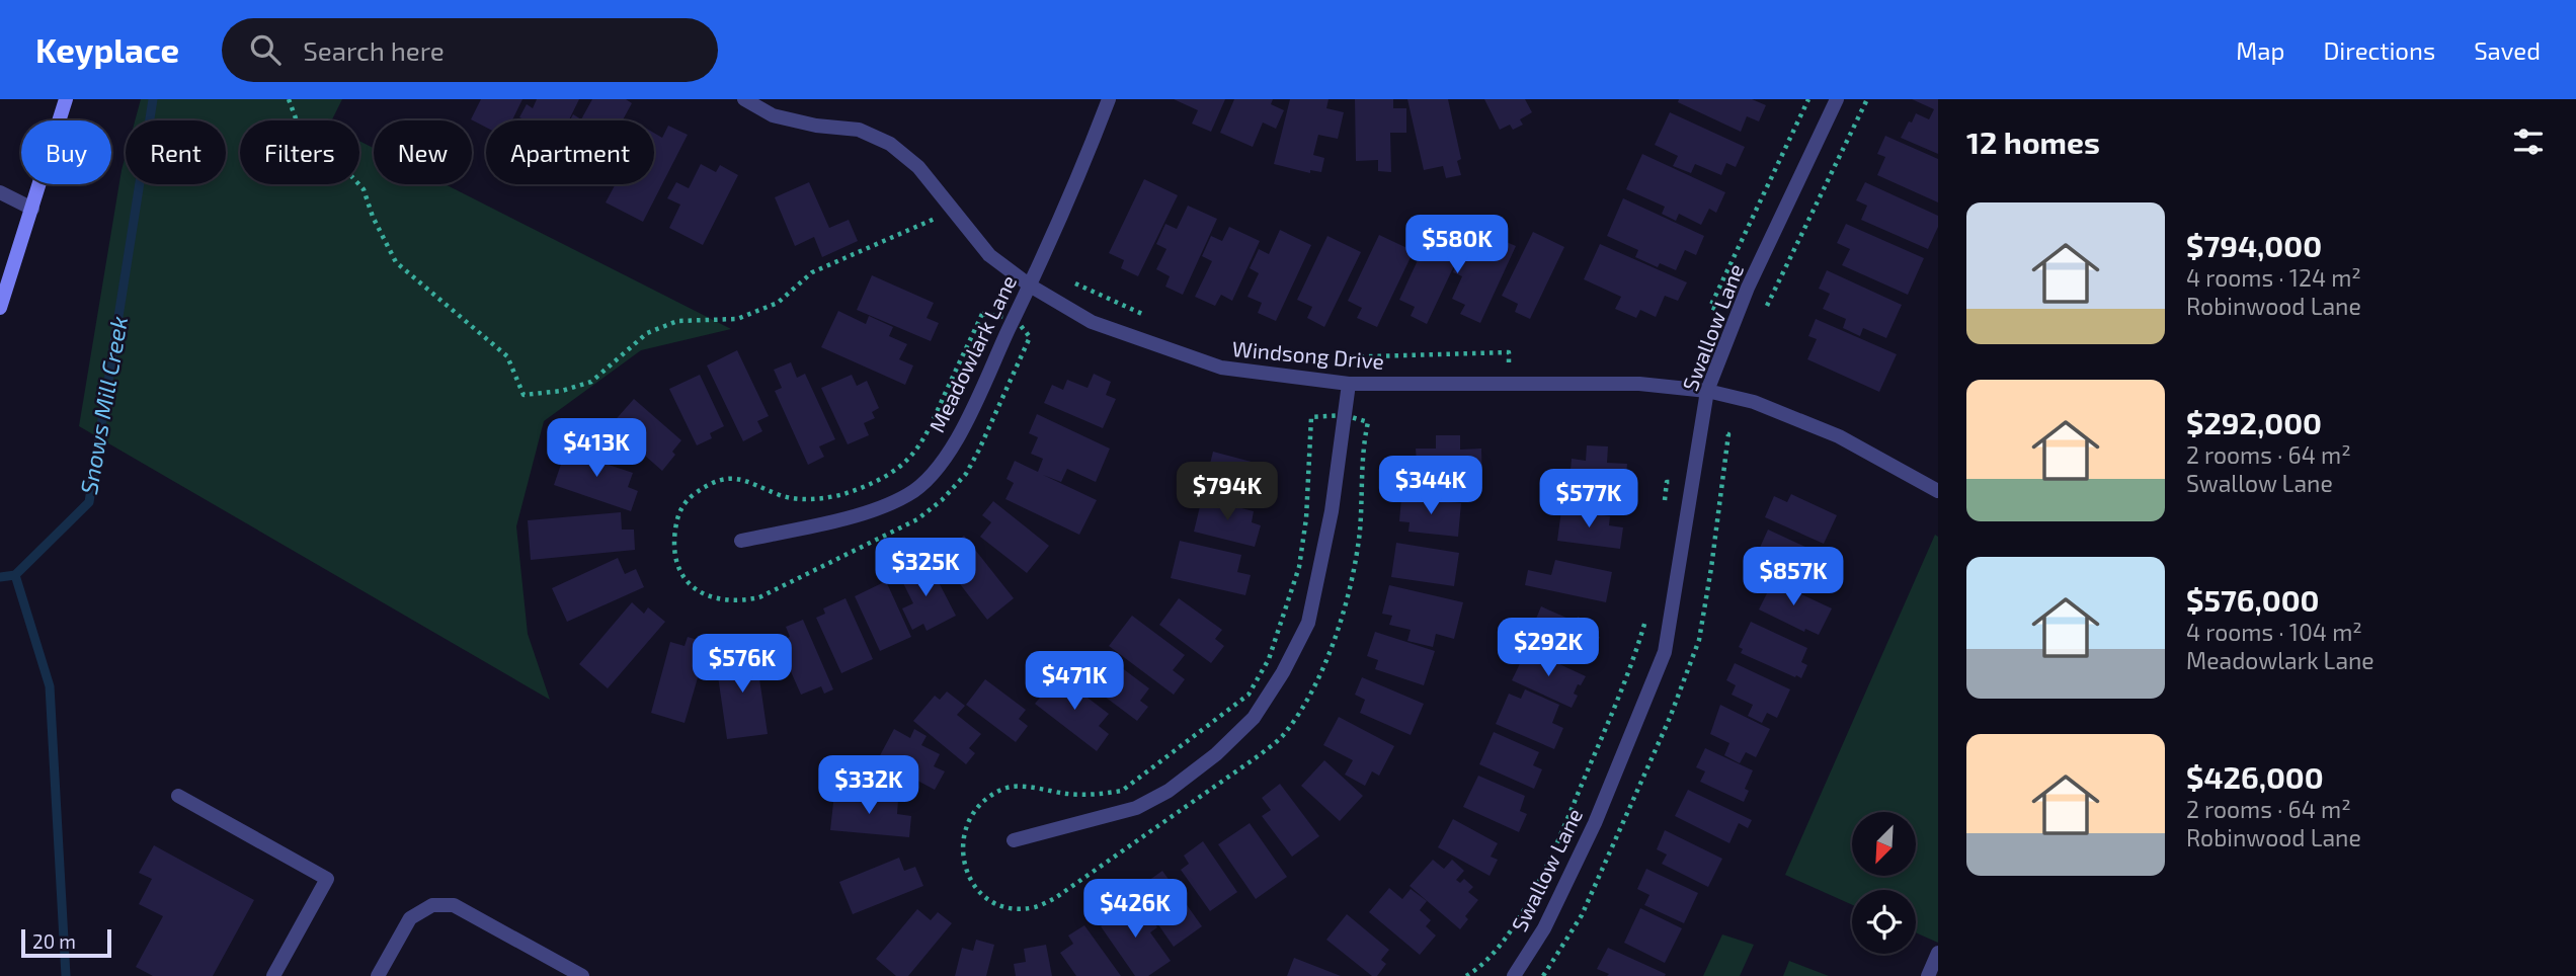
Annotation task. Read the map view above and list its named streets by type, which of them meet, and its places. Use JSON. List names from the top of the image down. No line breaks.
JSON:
{"streets":{"street":["Swallow Lane","Meadowlark Lane","Windsong Drive"]},"crossings":[["Swallow Lane","Windsong Drive"],["Meadowlark Lane","Windsong Drive"]],"water":["Snows Mill Creek"],"scale_bar":"20 m","north":"bottom left","page":{"header":"Keyplace","search":"Search here","nav":["Map","Directions","Saved"],"heading":"12 homes","chip":["Buy","Rent","Filters","New","Apartment"],"list":[{"name":"$794,000","note":"4 rooms · 124 m² · Robinwood Lane"},{"name":"$292,000","note":"2 rooms · 64 m² · Swallow Lane"},{"name":"$576,000","note":"4 rooms · 104 m² · Meadowlark Lane"},{"name":"$426,000","note":"2 rooms · 64 m² · Robinwood Lane"}],"price":["$580K","$413K","$344K","$794K","$577K","$325K","$857K","$292K","$576K","$471K","$332K","$426K"],"scale":"20 m"}}
